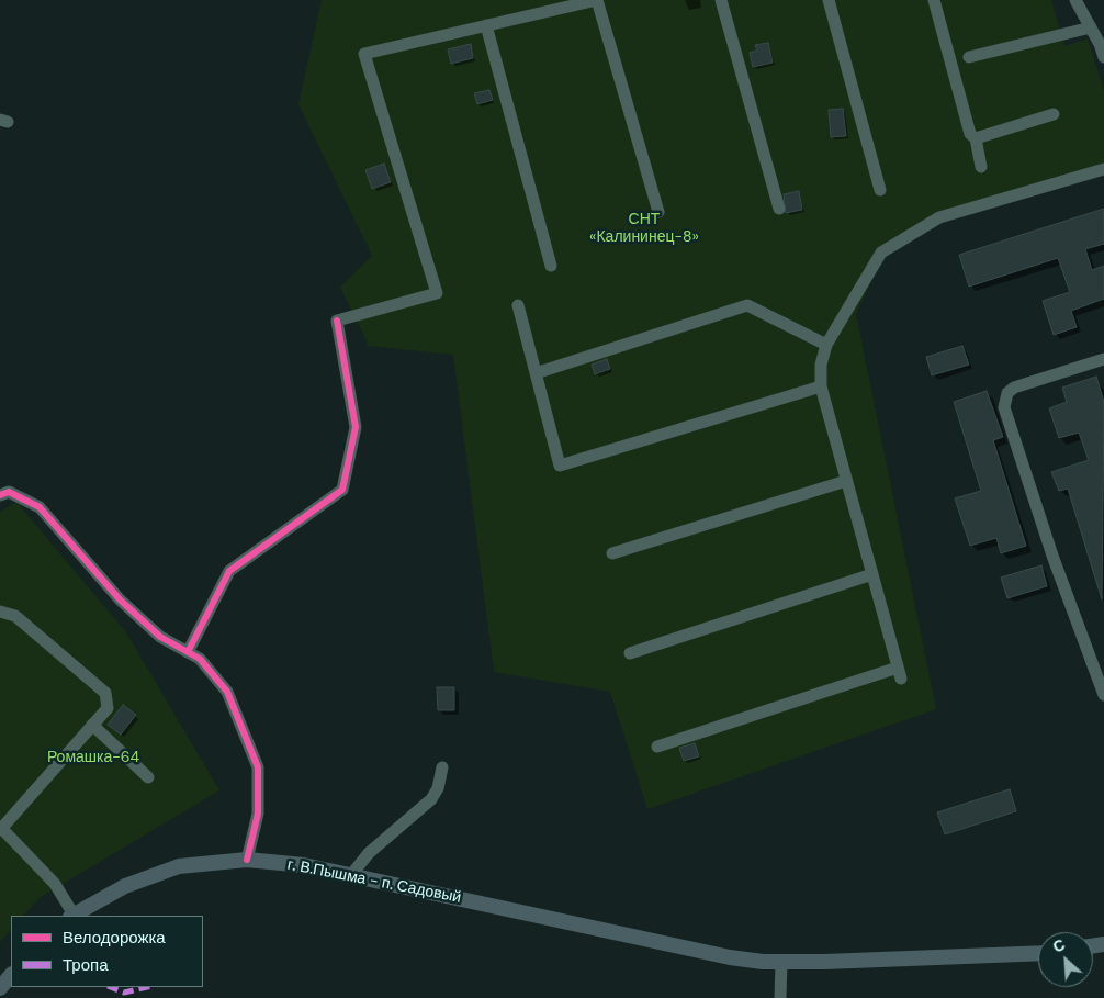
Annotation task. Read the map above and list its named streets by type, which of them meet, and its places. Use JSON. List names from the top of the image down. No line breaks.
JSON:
{"streets":{"main road":["г. В.Пышма - п. Садовый"]},"parks":["СНТ «Калининец-8»","Ромашка-64"],"legend":["Велодорожка","Тропа"],"north":"top left"}
